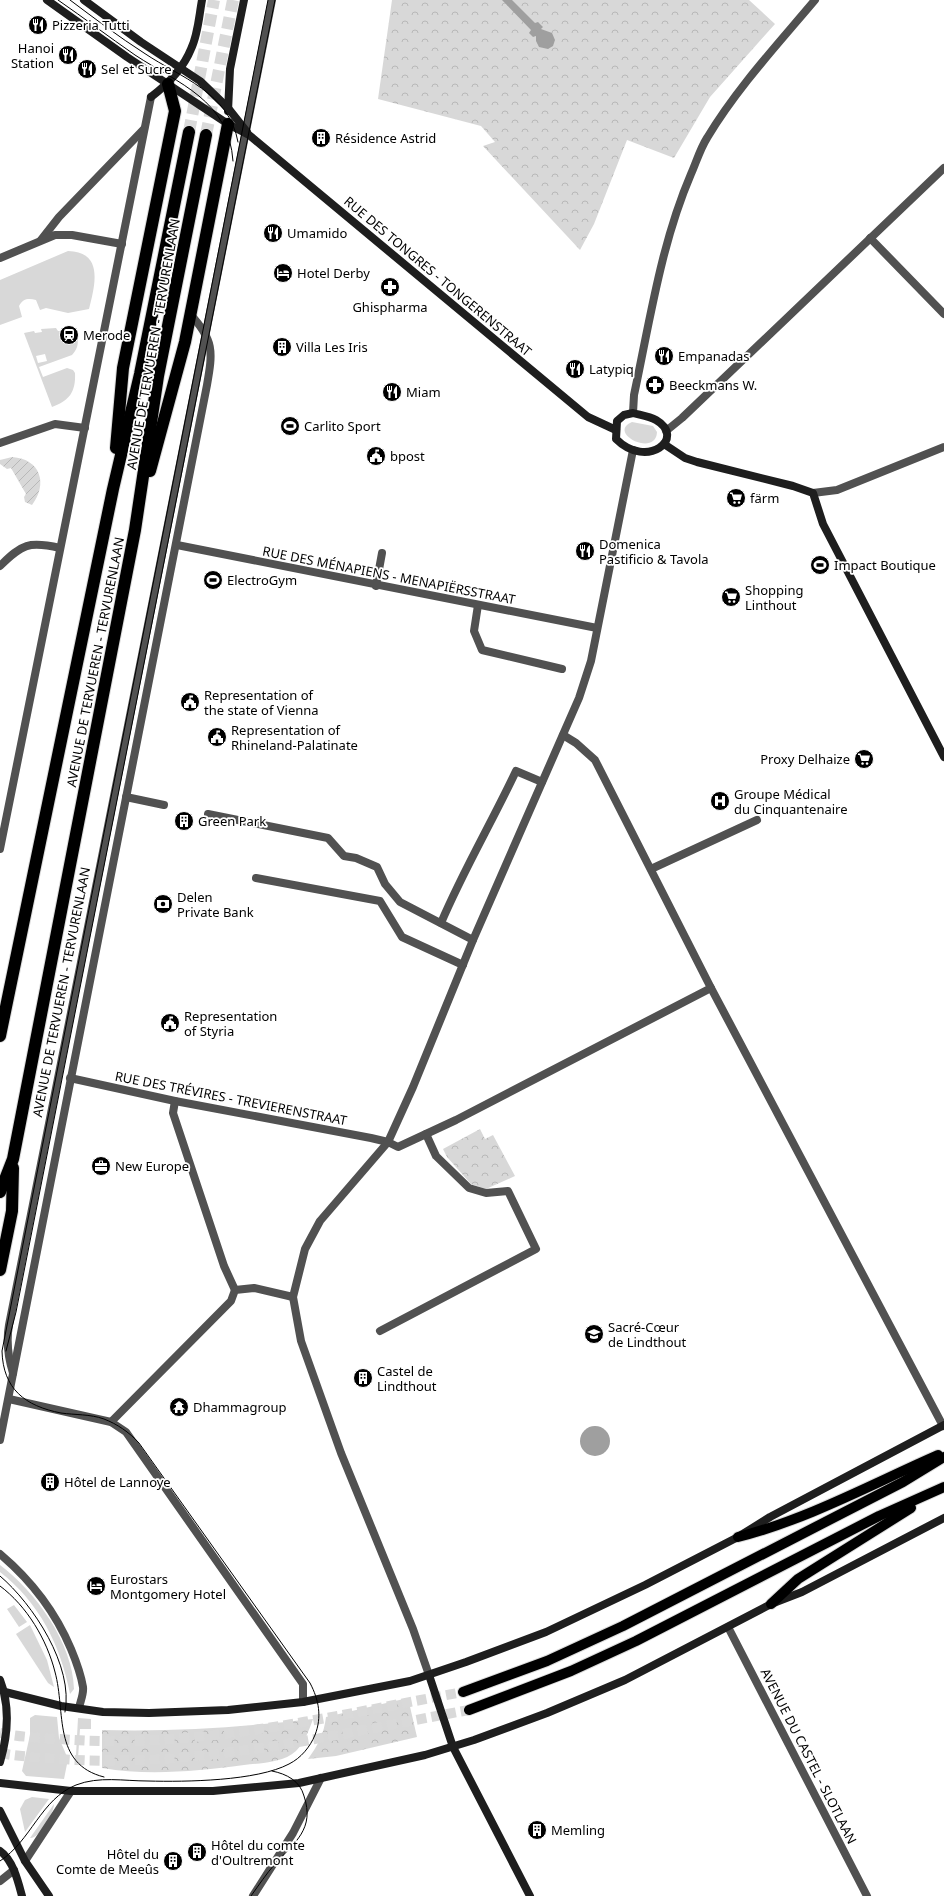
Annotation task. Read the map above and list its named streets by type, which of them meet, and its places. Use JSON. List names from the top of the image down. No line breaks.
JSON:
{"streets":{"highway":["AVENUE DE TERVUEREN - TERVURENLAAN"],"main road":["RUE DES TONGRES - TONGERENSTRAAT"],"street":["RUE DES MÉNAPIENS - MENAPIËRSSTRAAT","RUE DES TRÉVIRES - TREVIERENSTRAAT","AVENUE DU CASTEL - SLOTLAAN"]},"crossings":[["RUE DES TONGRES - TONGERENSTRAAT","AVENUE DE TERVUEREN - TERVURENLAAN"],["AVENUE DE TERVUEREN - TERVURENLAAN","RUE DES MÉNAPIENS - MENAPIËRSSTRAAT"],["AVENUE DE TERVUEREN - TERVURENLAAN","RUE DES TRÉVIRES - TREVIERENSTRAAT"]],"places":{"restaurant":["Pizzeria Tutti","Hanoi Station","Sel et Sucre","Umamido","Empanadas","Latypiq","Miam","Domenica Pastificio & Tavola"],"building":["Résidence Astrid","Villa Les Iris","Green Park","Castel de Lindthout","Hôtel de Lannoye","Memling","Hôtel du comte d'Oultremont","Hôtel du Comte de Meeûs"],"hotel":["Hotel Derby","Eurostars Montgomery Hotel"],"pharmacy":["Ghispharma","Beeckmans W."],"station":["Merode"],"sports":["Carlito Sport","Impact Boutique","ElectroGym"],"public building":["bpost","Representation of the state of Vienna","Representation of Rhineland-Palatinate","Representation of Styria"],"supermarket":["färm","Shopping Linthout","Proxy Delhaize"],"hospital":["Groupe Médical du Cinquantenaire"],"bank":["Delen Private Bank"],"office":["New Europe"],"school or university":["Sacré-Cœur de Lindthout"],"temple":["Dhammagroup"]}}
